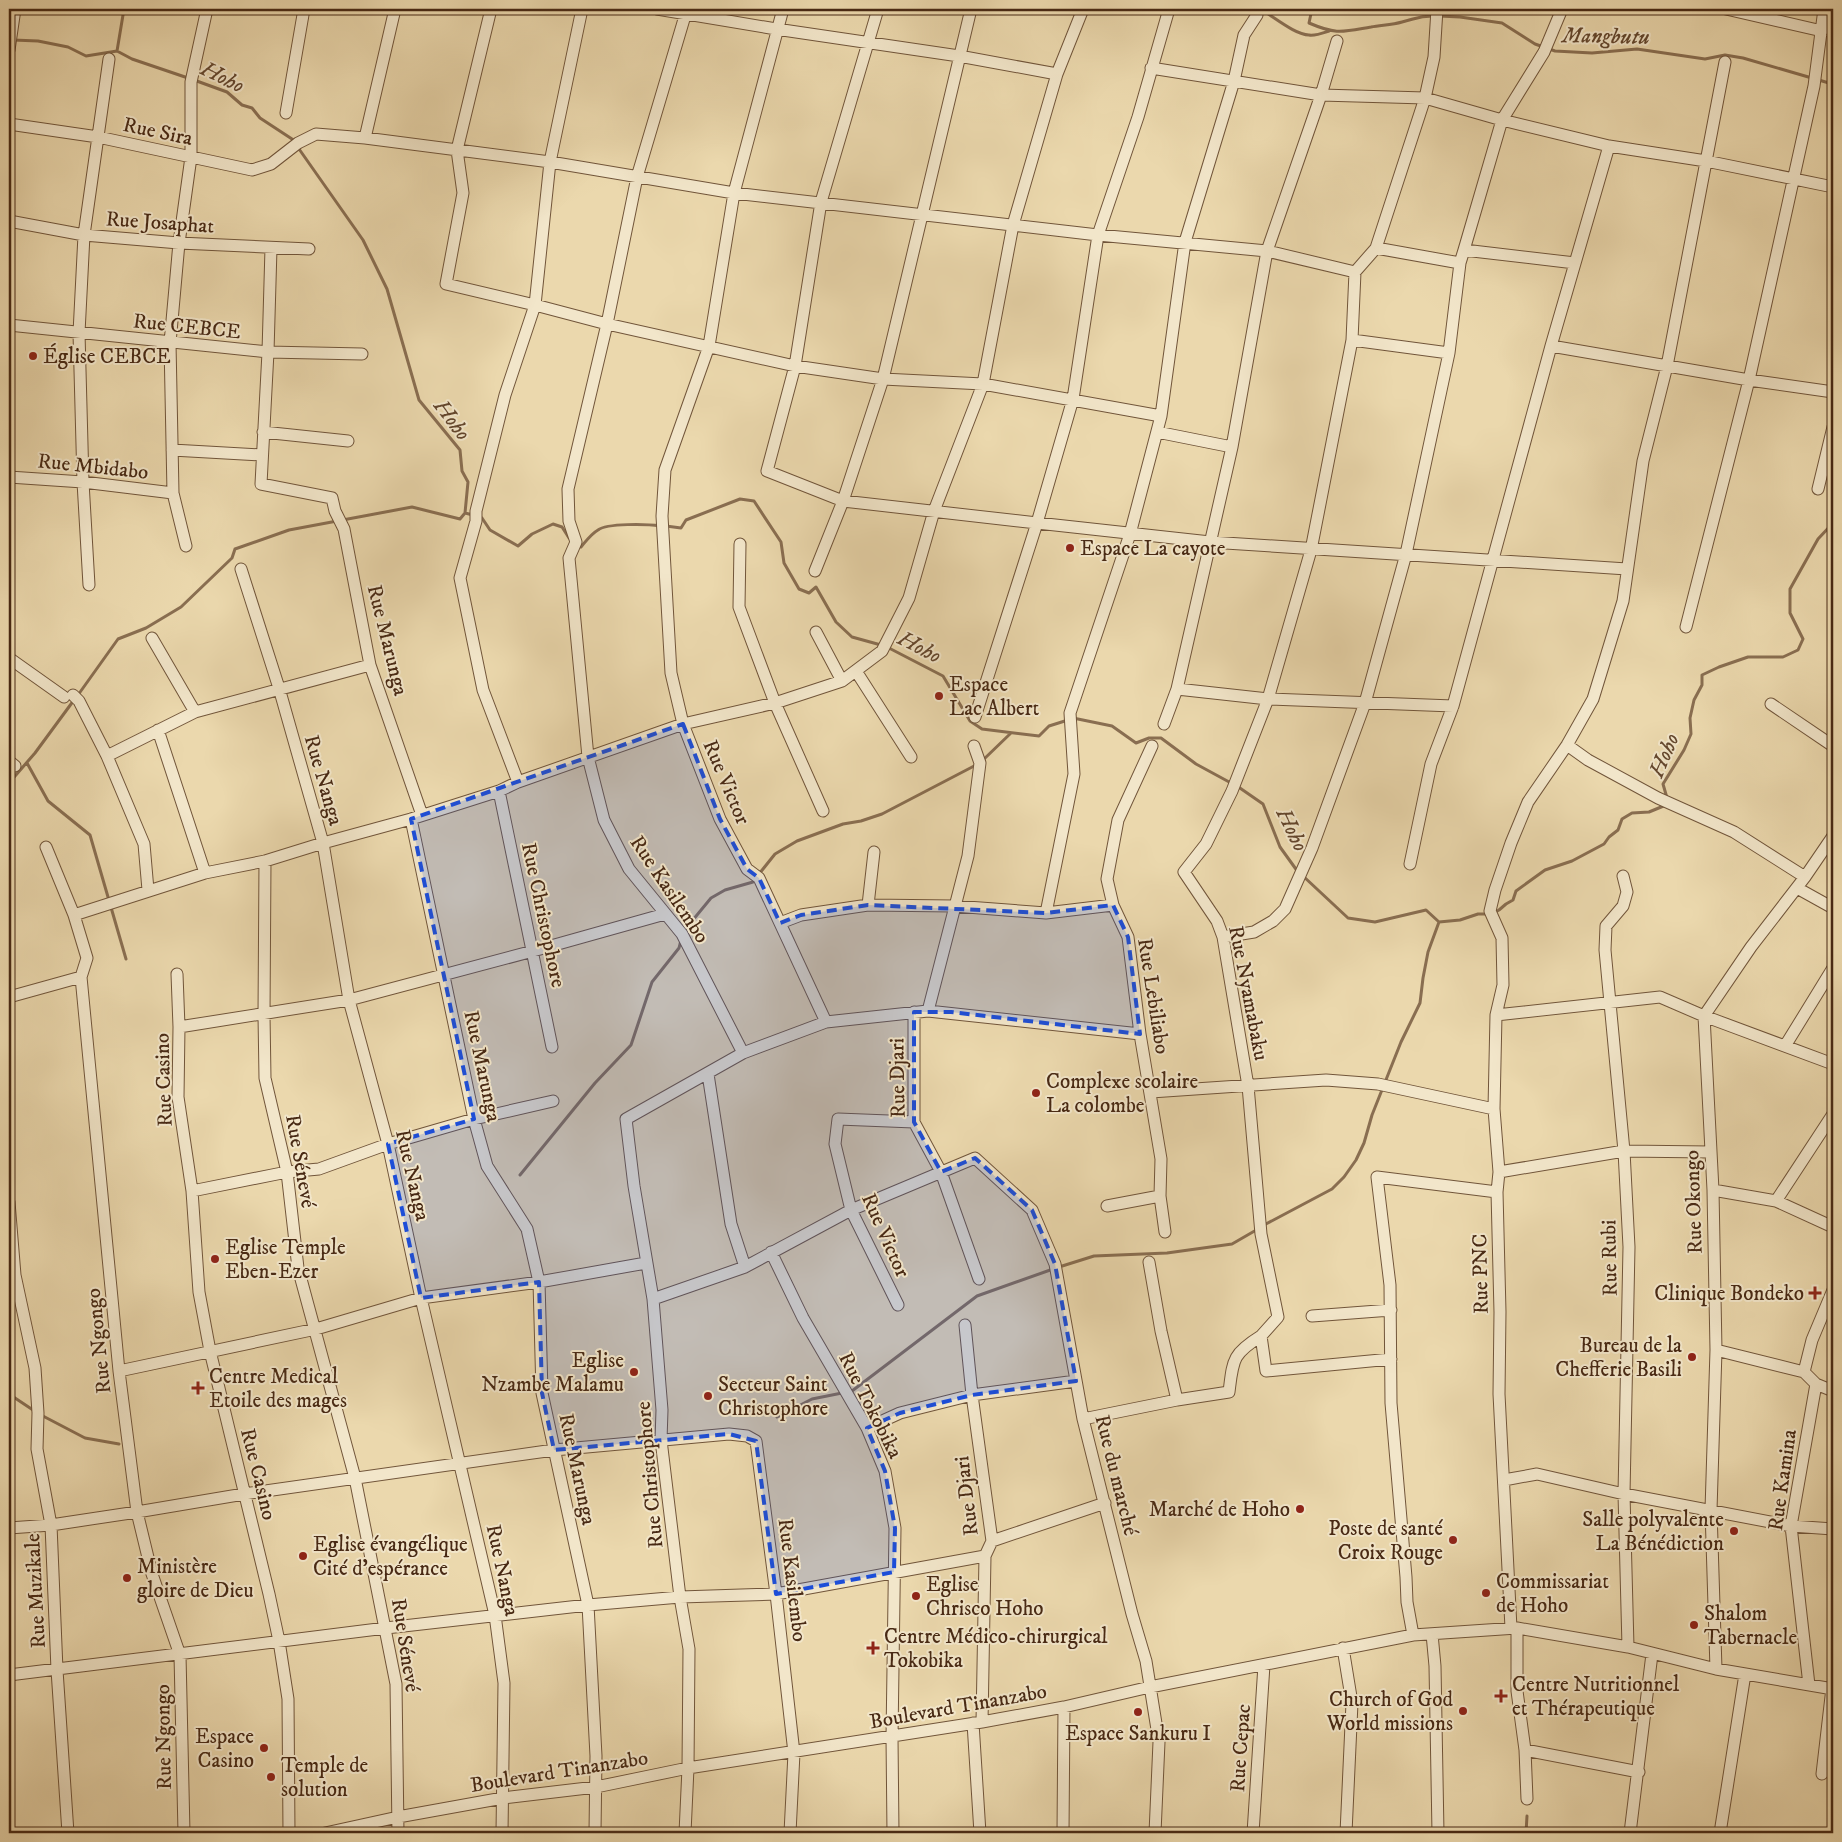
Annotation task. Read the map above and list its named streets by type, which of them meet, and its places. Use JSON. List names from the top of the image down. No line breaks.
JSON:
{"streets":{"street":["Rue Sira","Rue Josaphat","Rue CEBCE","Rue Mbidabo","Rue Marunga","Rue Nanga","Rue Victor","Rue Kasilembo","Rue Christophore","Rue Nyamabaku","Rue Lebiliabo","Rue Djari","Rue Casino","Rue Sénevé","Rue Okongo","Rue Rubi","Rue PNC","Rue Ngongo","Rue Tokobika","Rue du marché","Rue Kamina","Rue Muzikale","Boulevard Tinanzabo","Rue Cepac"]},"crossings":[["Rue Sira","Rue Victor"],["Rue Mbidabo","Rue Marunga"],["Rue Marunga","Boulevard Tinanzabo"],["Rue Nanga","Boulevard Tinanzabo"],["Rue Victor","Rue Djari"],["Rue Kasilembo","Rue Christophore"],["Rue Kasilembo","Boulevard Tinanzabo"],["Rue Christophore","Boulevard Tinanzabo"],["Rue Djari","Rue du marché"],["Rue Djari","Boulevard Tinanzabo"],["Rue Sénevé","Boulevard Tinanzabo"],["Rue Okongo","Boulevard Tinanzabo"],["Rue Rubi","Boulevard Tinanzabo"],["Rue PNC","Boulevard Tinanzabo"],["Rue Tokobika","Boulevard Tinanzabo"],["Rue du marché","Boulevard Tinanzabo"],["Rue Kamina","Boulevard Tinanzabo"],["Boulevard Tinanzabo","Rue Cepac"]],"water":["Mangbutu","Hoho"],"places":{"other":["Église CEBCE","Espace La cayote","Espace Lac Albert","Complexe scolaire La colombe","Eglise Temple Eben-Ezer","Bureau de la Chefferie Basili","Eglise Nzambe Malamu","Secteur Saint Christophore","Marché de Hoho","Salle polyvalente La Bénédiction","Poste de santé Croix Rouge","Eglise évangélique Cité d'espérance","Ministère gloire de Dieu","Commissariat de Hoho","Eglise Chrisco Hoho","Shalom Tabernacle","Church of God World missions","Espace Sankuru I","Espace Casino","Temple de solution"],"health":["Clinique Bondeko","Centre Medical Etoile des mages","Centre Médico-chirurgical Tokobika","Centre Nutritionnel et Thérapeutique"]}}
